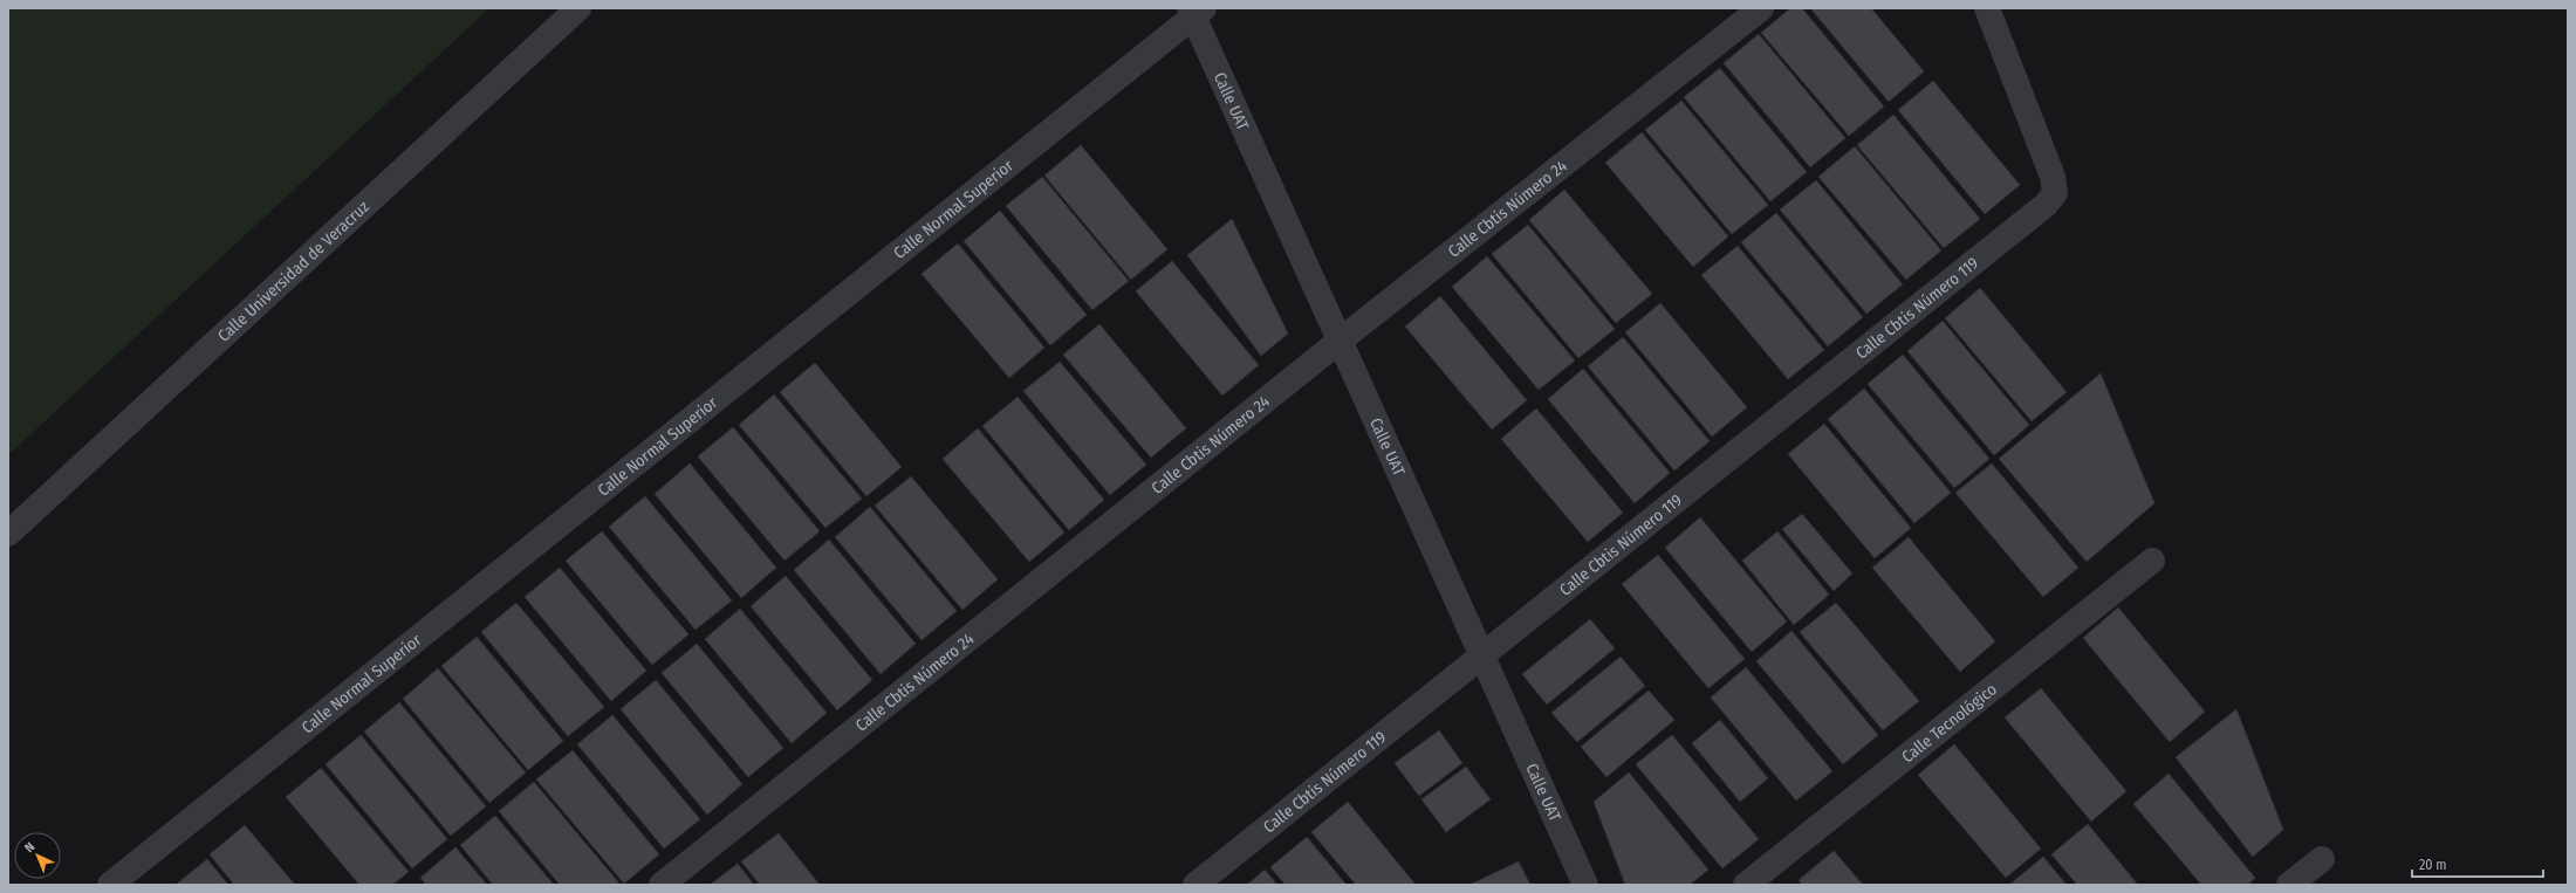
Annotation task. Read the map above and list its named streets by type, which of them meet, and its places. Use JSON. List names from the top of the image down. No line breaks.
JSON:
{"streets":{"street":["Calle UAT","Calle Normal Superior","Calle Cbtis Número 24","Calle Universidad de Veracruz","Calle Cbtis Número 119","Calle Tecnológico"]},"crossings":[["Calle UAT","Calle Normal Superior"],["Calle UAT","Calle Cbtis Número 24"],["Calle UAT","Calle Cbtis Número 119"]],"scale_bar":"20 m","north":"top left"}
